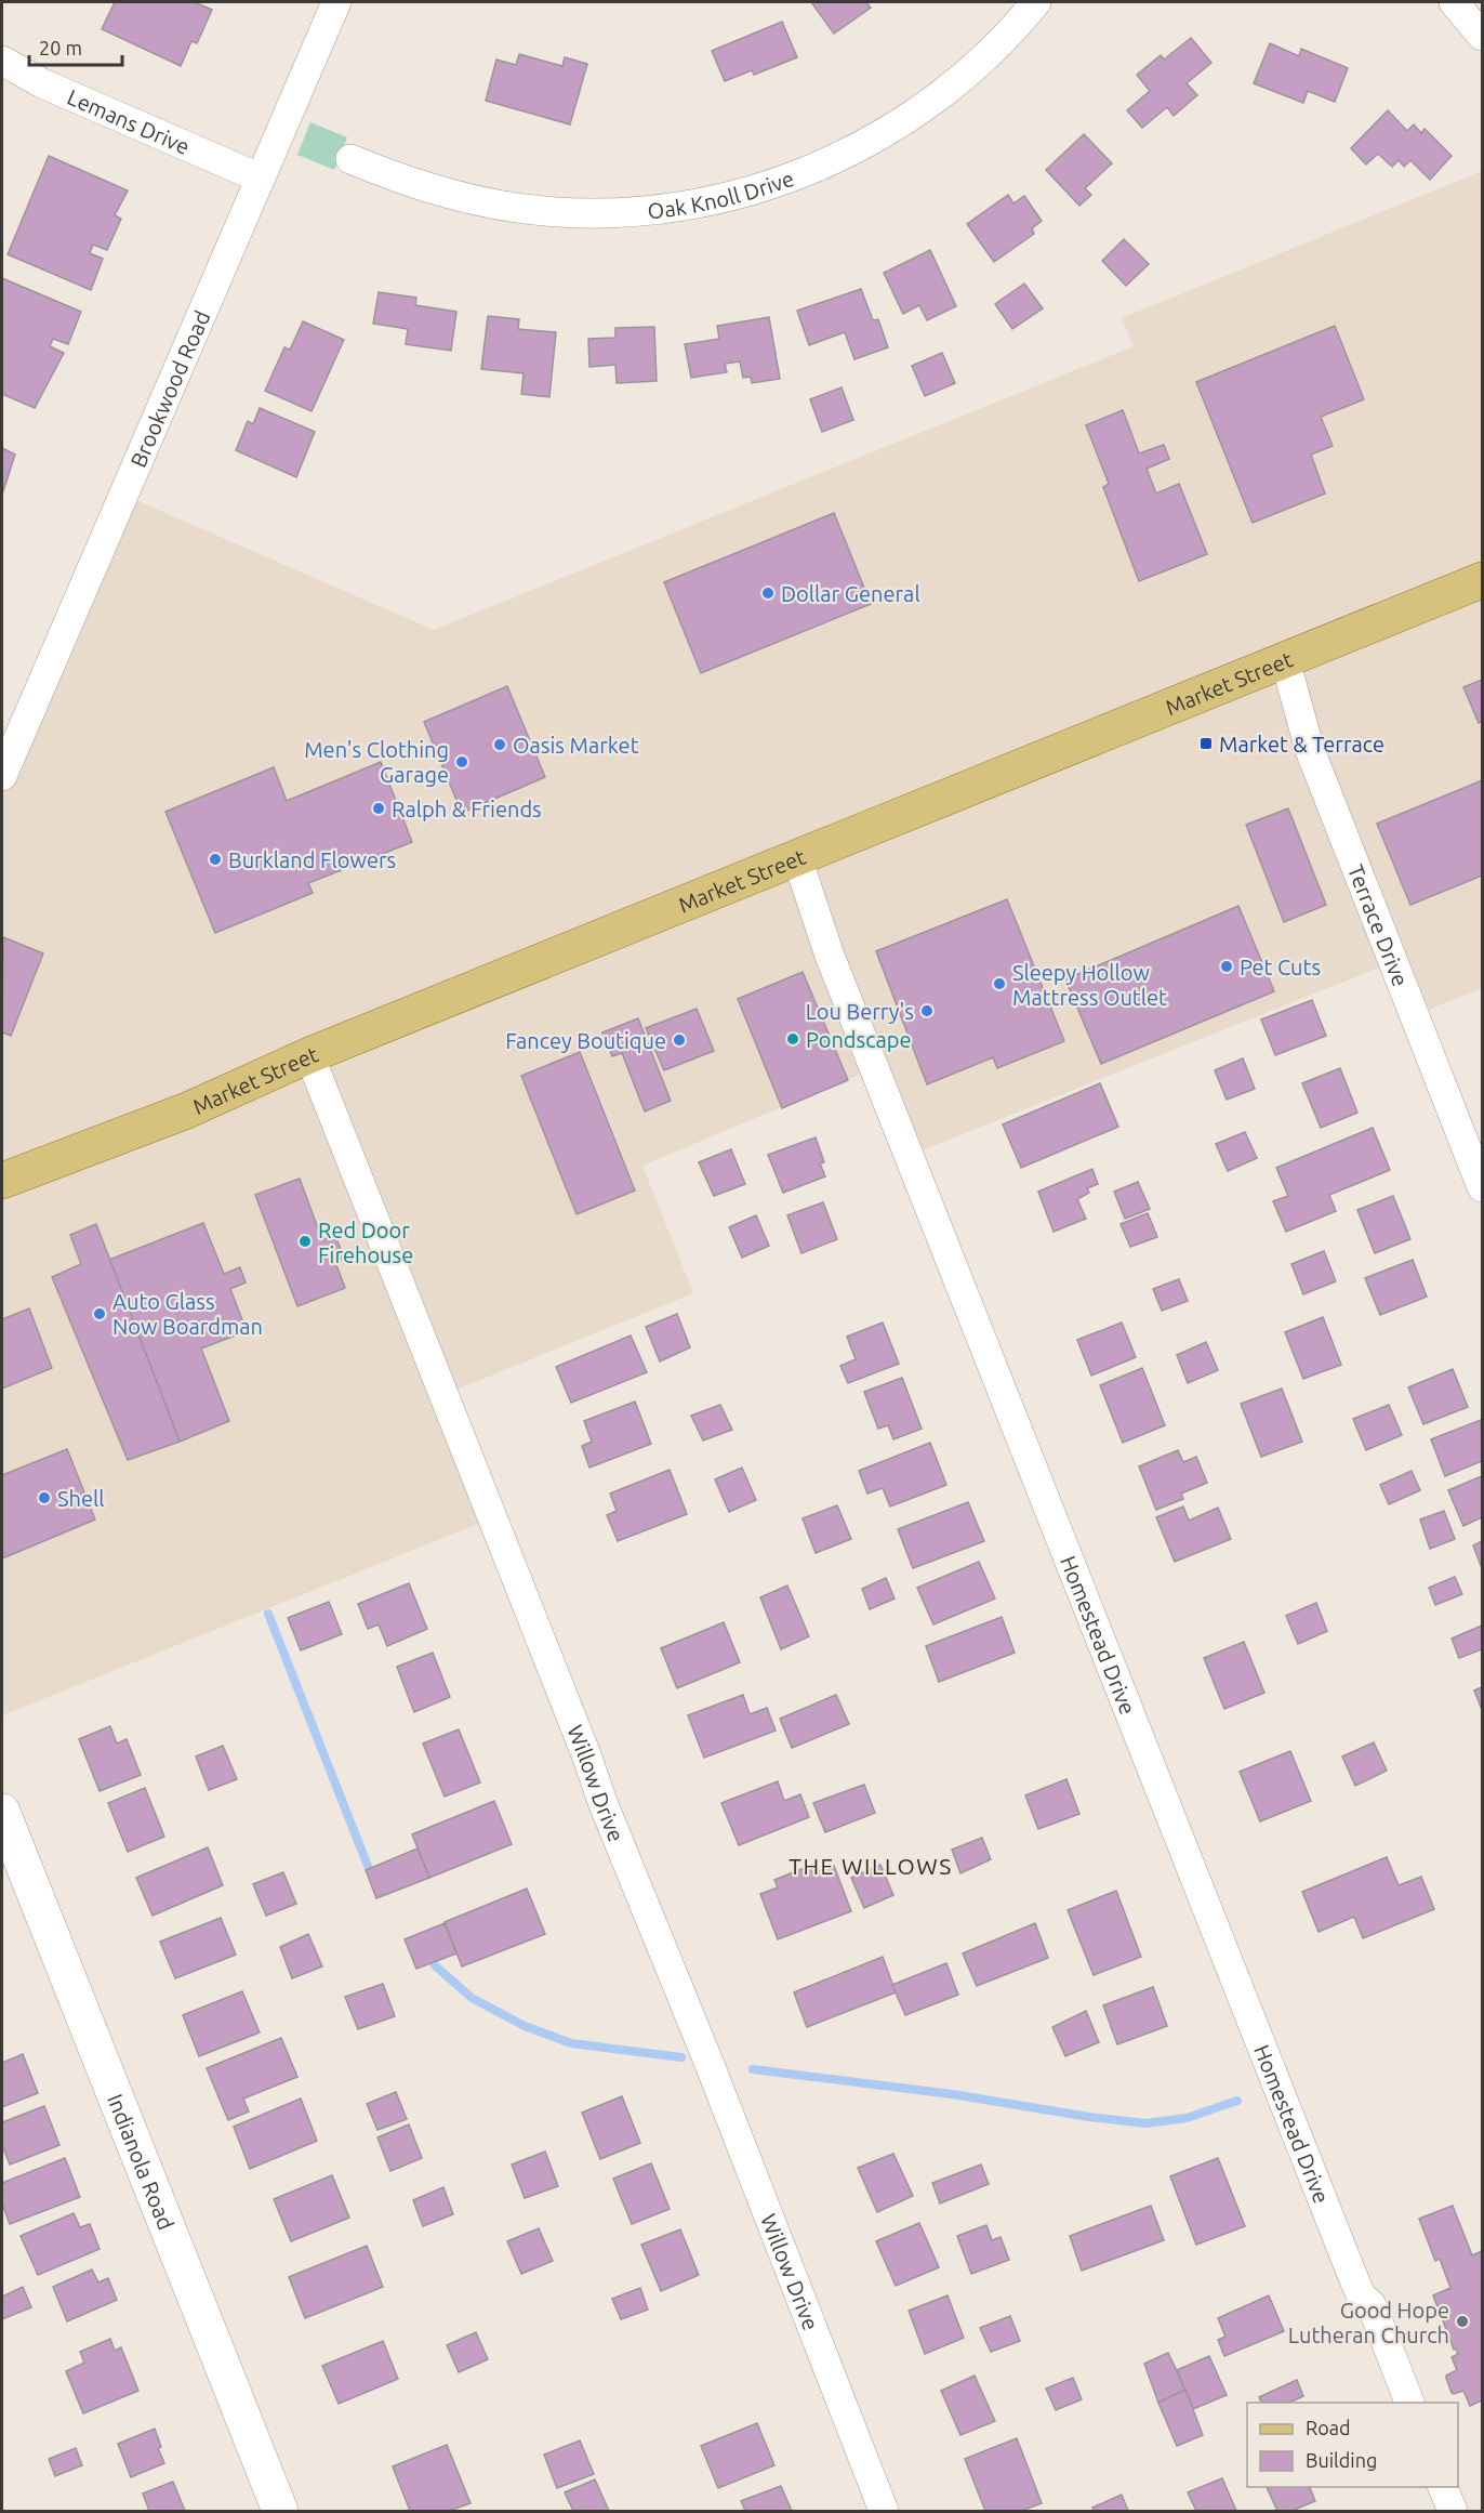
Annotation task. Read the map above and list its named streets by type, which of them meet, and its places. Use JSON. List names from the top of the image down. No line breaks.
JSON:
{"streets":{"main road":["Market Street"],"street":["Lemans Drive","Oak Knoll Drive","Brookwood Road","Terrace Drive","Homestead Drive","Willow Drive","Indianola Road"]},"crossings":[["Lemans Drive","Brookwood Road"],["Market Street","Terrace Drive"],["Market Street","Homestead Drive"],["Market Street","Willow Drive"]],"districts":["THE WILLOWS"],"places":{"other":["Dollar General","Oasis Market","Men's Clothing Garage","Ralph & Friends","Burkland Flowers","Pet Cuts","Sleepy Hollow Mattress Outlet","Lou Berry's","Pondscape","Fancey Boutique","Red Door Firehouse","Auto Glass Now Boardman","Shell","Good Hope Lutheran Church"],"transit":["Market & Terrace"]},"legend":["Road","Building"],"scale_bar":"20 m"}
